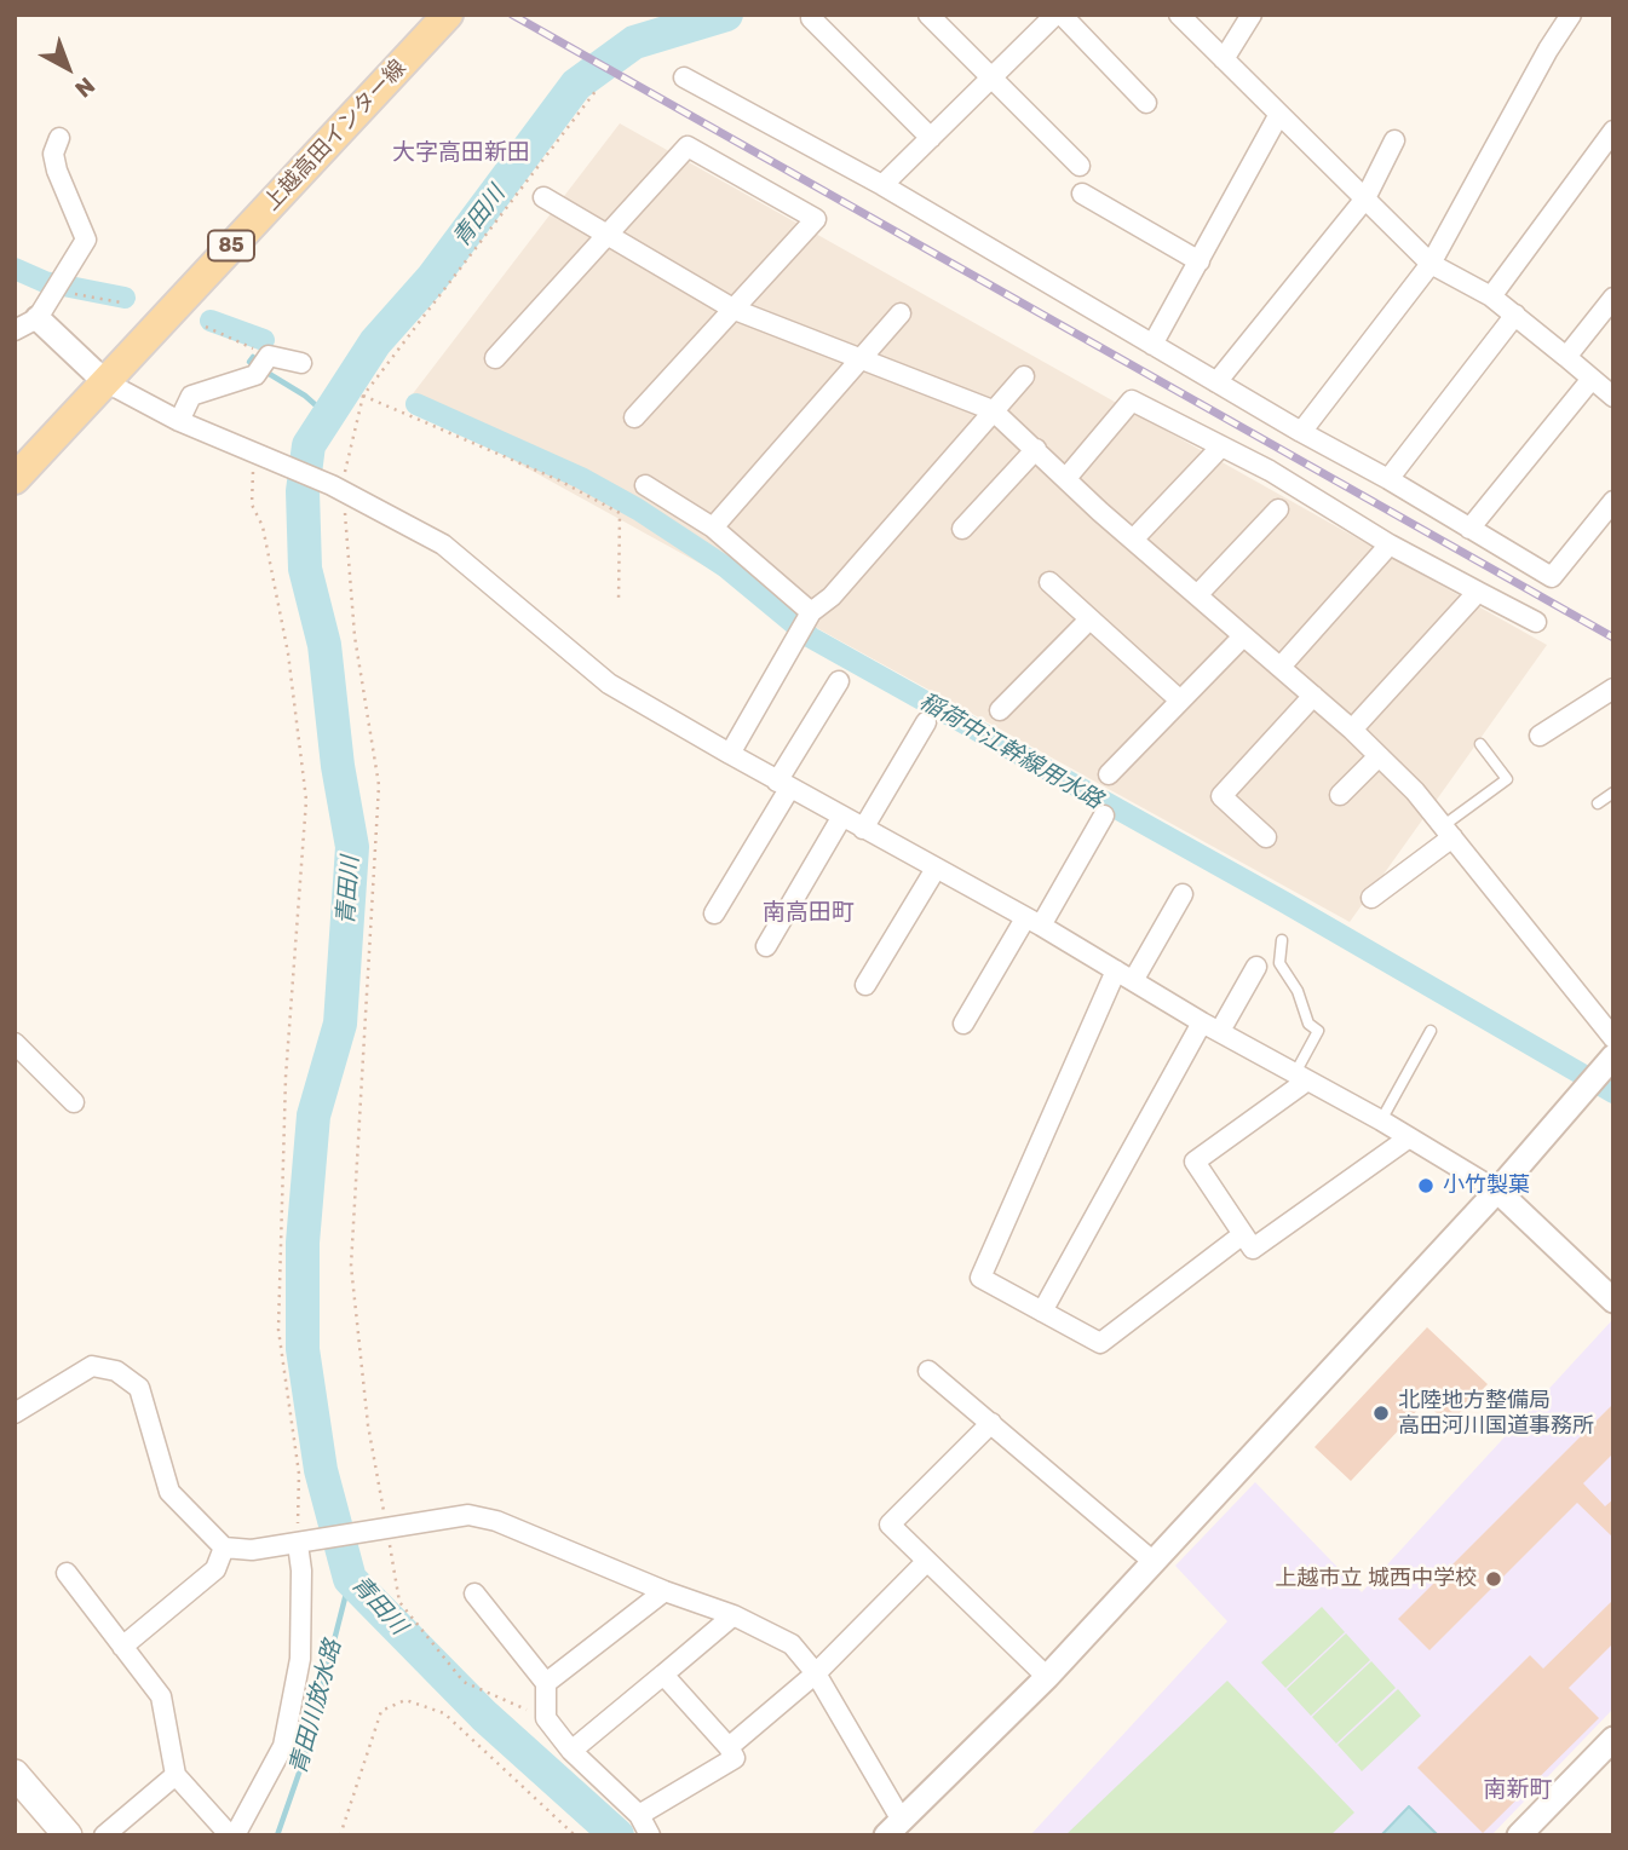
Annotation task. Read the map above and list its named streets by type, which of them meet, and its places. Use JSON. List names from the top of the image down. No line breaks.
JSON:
{"streets":{"main road":["上越高田インター線","85"]},"districts":["大字高田新田","南高田町","南新町"],"water":["青田川","稲荷中江幹線用水路","青田川放水路"],"places":["小竹製菓","北陸地方整備局 高田河川国道事務所","上越市立 城西中学校"],"north":"bottom right"}
